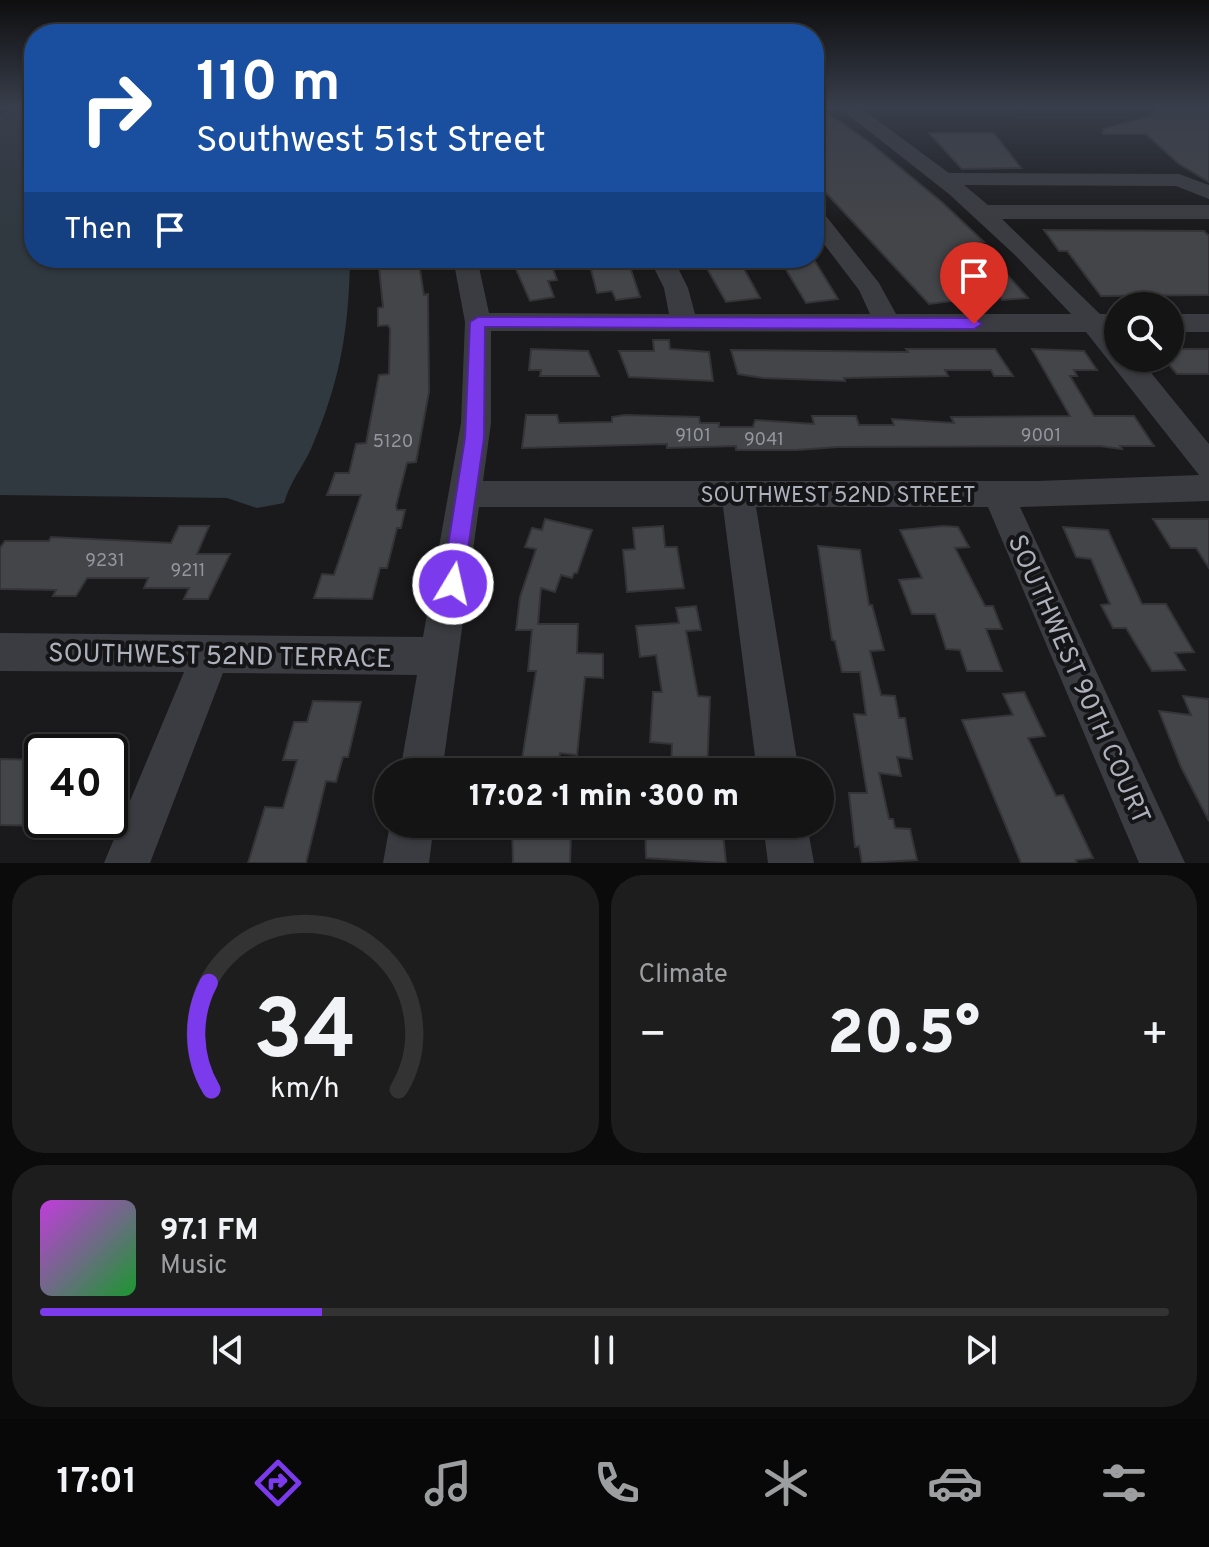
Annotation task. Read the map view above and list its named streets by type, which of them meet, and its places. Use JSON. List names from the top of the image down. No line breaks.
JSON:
{"streets":{"street":["SOUTHWEST 52ND STREET","SOUTHWEST 52ND TERRACE","SOUTHWEST 90TH COURT"]},"crossings":[["SOUTHWEST 52ND STREET","SOUTHWEST 90TH COURT"]],"house_numbers":["9101","9001","9041","5120","9231","9211"],"page":{"turn":["110 m","Southwest 51st Street"],"then":"Then","limit":"40","trip":"17:02 · 1 min · 300 m","tile":"Climate","heat":["−","20.5°","+"],"song":["97.1 FM","Music"],"tabs":"17:01","gauge":["34","km/h"]}}
